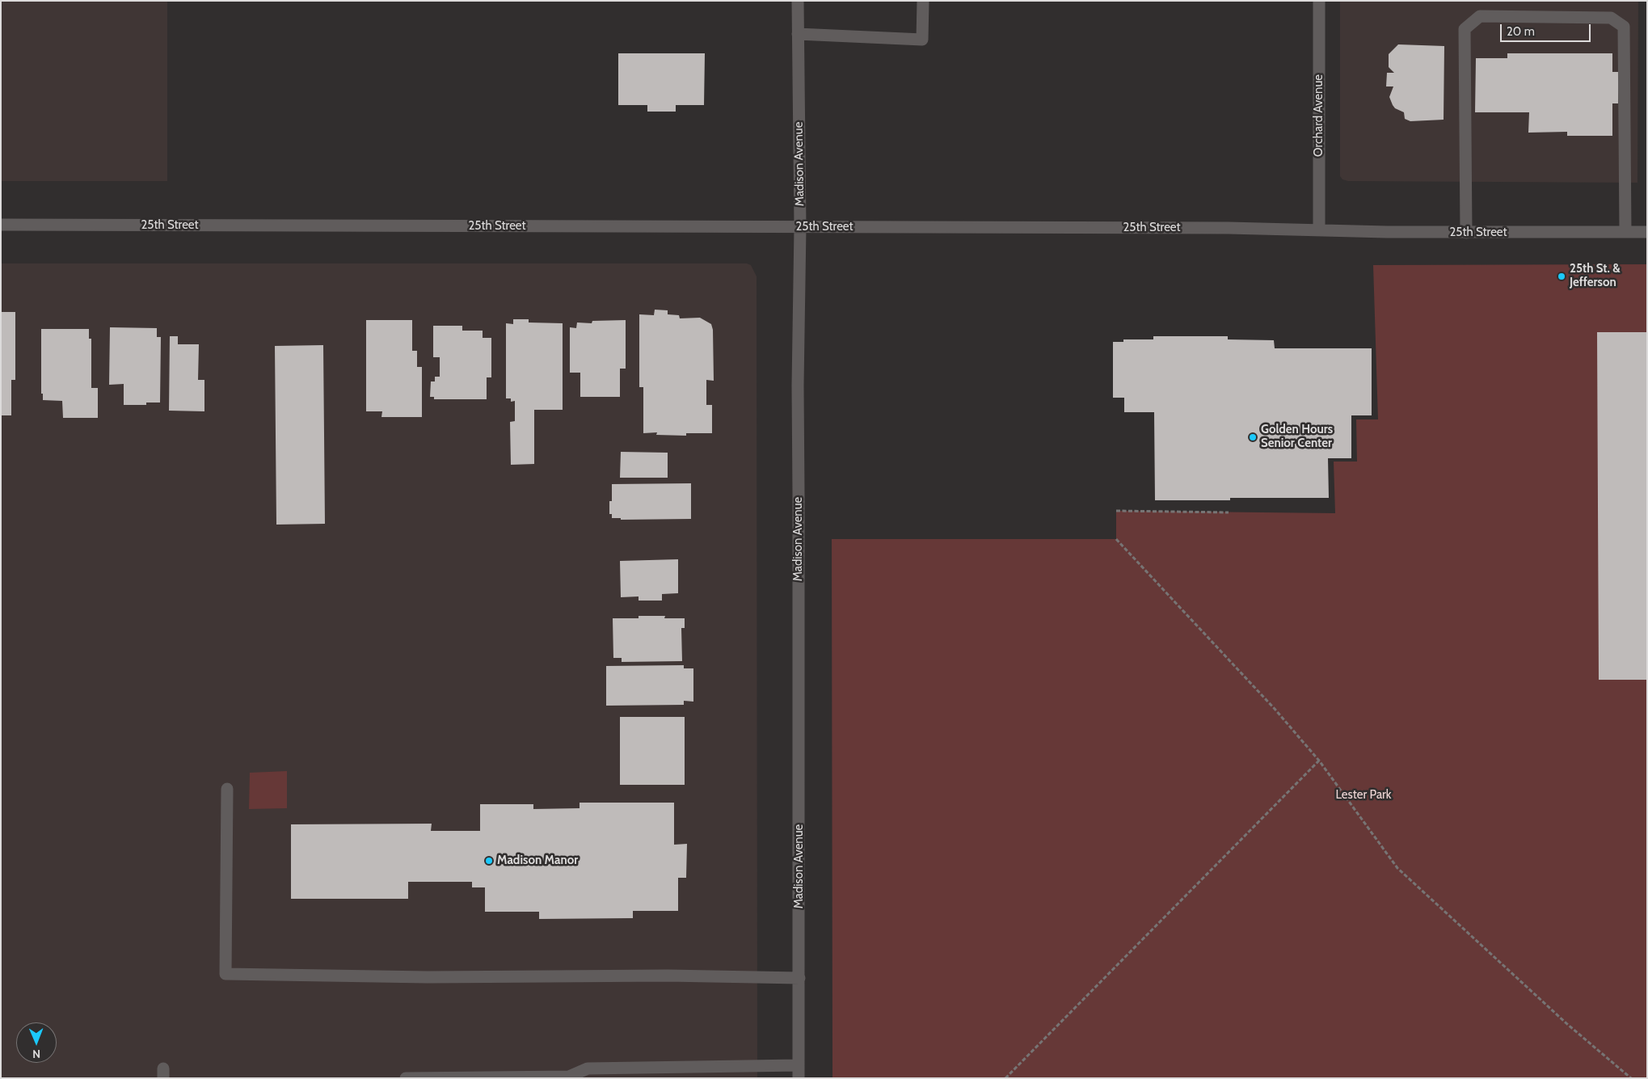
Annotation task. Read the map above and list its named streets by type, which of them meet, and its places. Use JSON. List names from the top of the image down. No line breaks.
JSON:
{"streets":{"street":["Orchard Avenue","Madison Avenue","25th Street"]},"crossings":[["Orchard Avenue","25th Street"],["Madison Avenue","25th Street"]],"parks":["Lester Park"],"places":["25th St. & Jefferson","Golden Hours Senior Center","Madison Manor"],"scale_bar":"20 m","north":"bottom"}
